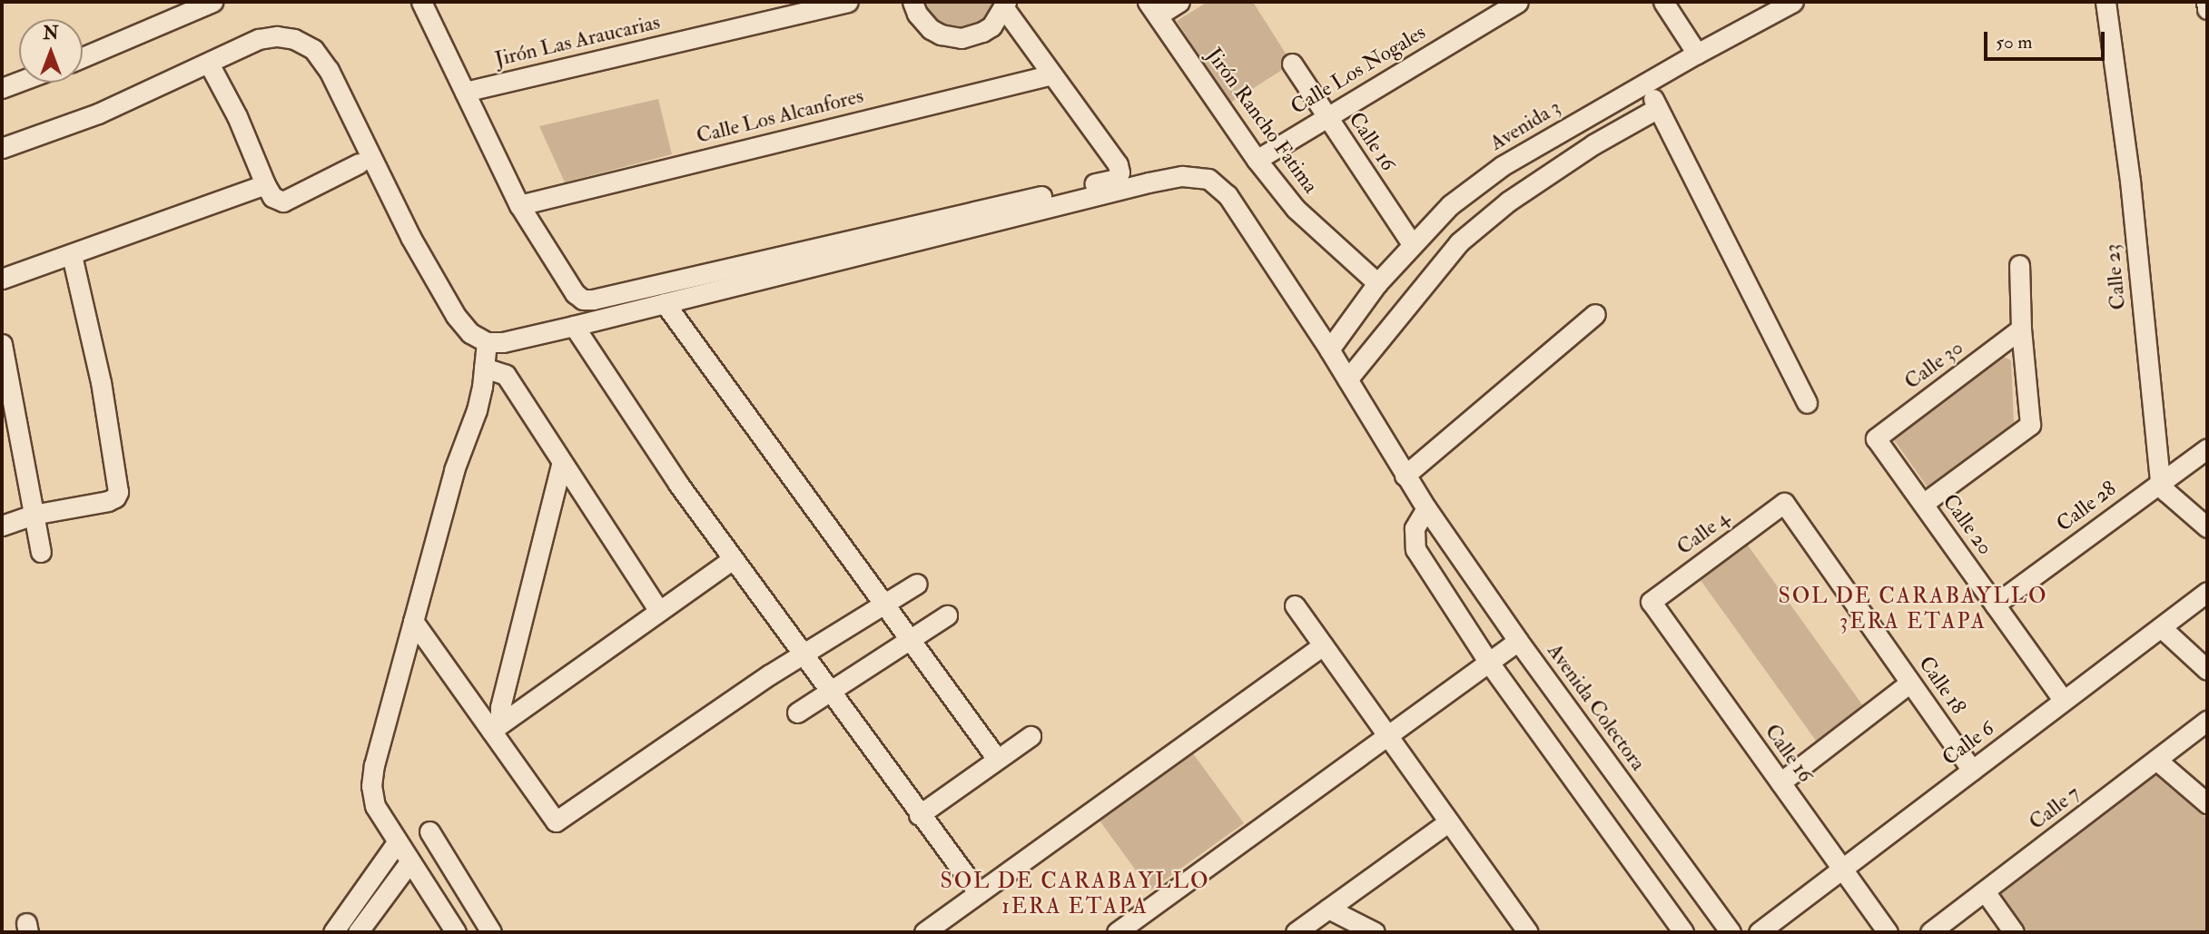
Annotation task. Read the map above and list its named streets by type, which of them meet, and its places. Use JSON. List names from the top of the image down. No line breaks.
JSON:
{"streets":{"street":["Jirón Las Araucarias","Calle Los Nogales","Calle Los Alcanfores","Jirón Rancho Fatima","Avenida 3","Calle 16","Calle 23","Calle 30","Calle 28","Calle 20","Calle 4","Calle 18","Avenida Colectora","Calle 6","Calle 7"]},"crossings":[["Calle Los Nogales","Jirón Rancho Fatima"],["Calle Los Nogales","Calle 16"],["Jirón Rancho Fatima","Avenida 3"],["Avenida 3","Calle 16"],["Avenida 3","Avenida Colectora"],["Calle 16","Calle 4"],["Calle 16","Calle 6"],["Calle 23","Calle 28"],["Calle 30","Calle 20"],["Calle 28","Calle 20"],["Calle 20","Calle 6"],["Calle 4","Calle 18"],["Calle 18","Calle 6"]],"districts":["SOL DE CARABAYLLO 3ERA ETAPA","SOL DE CARABAYLLO 1ERA ETAPA"],"scale_bar":"50 m","north":"top"}
